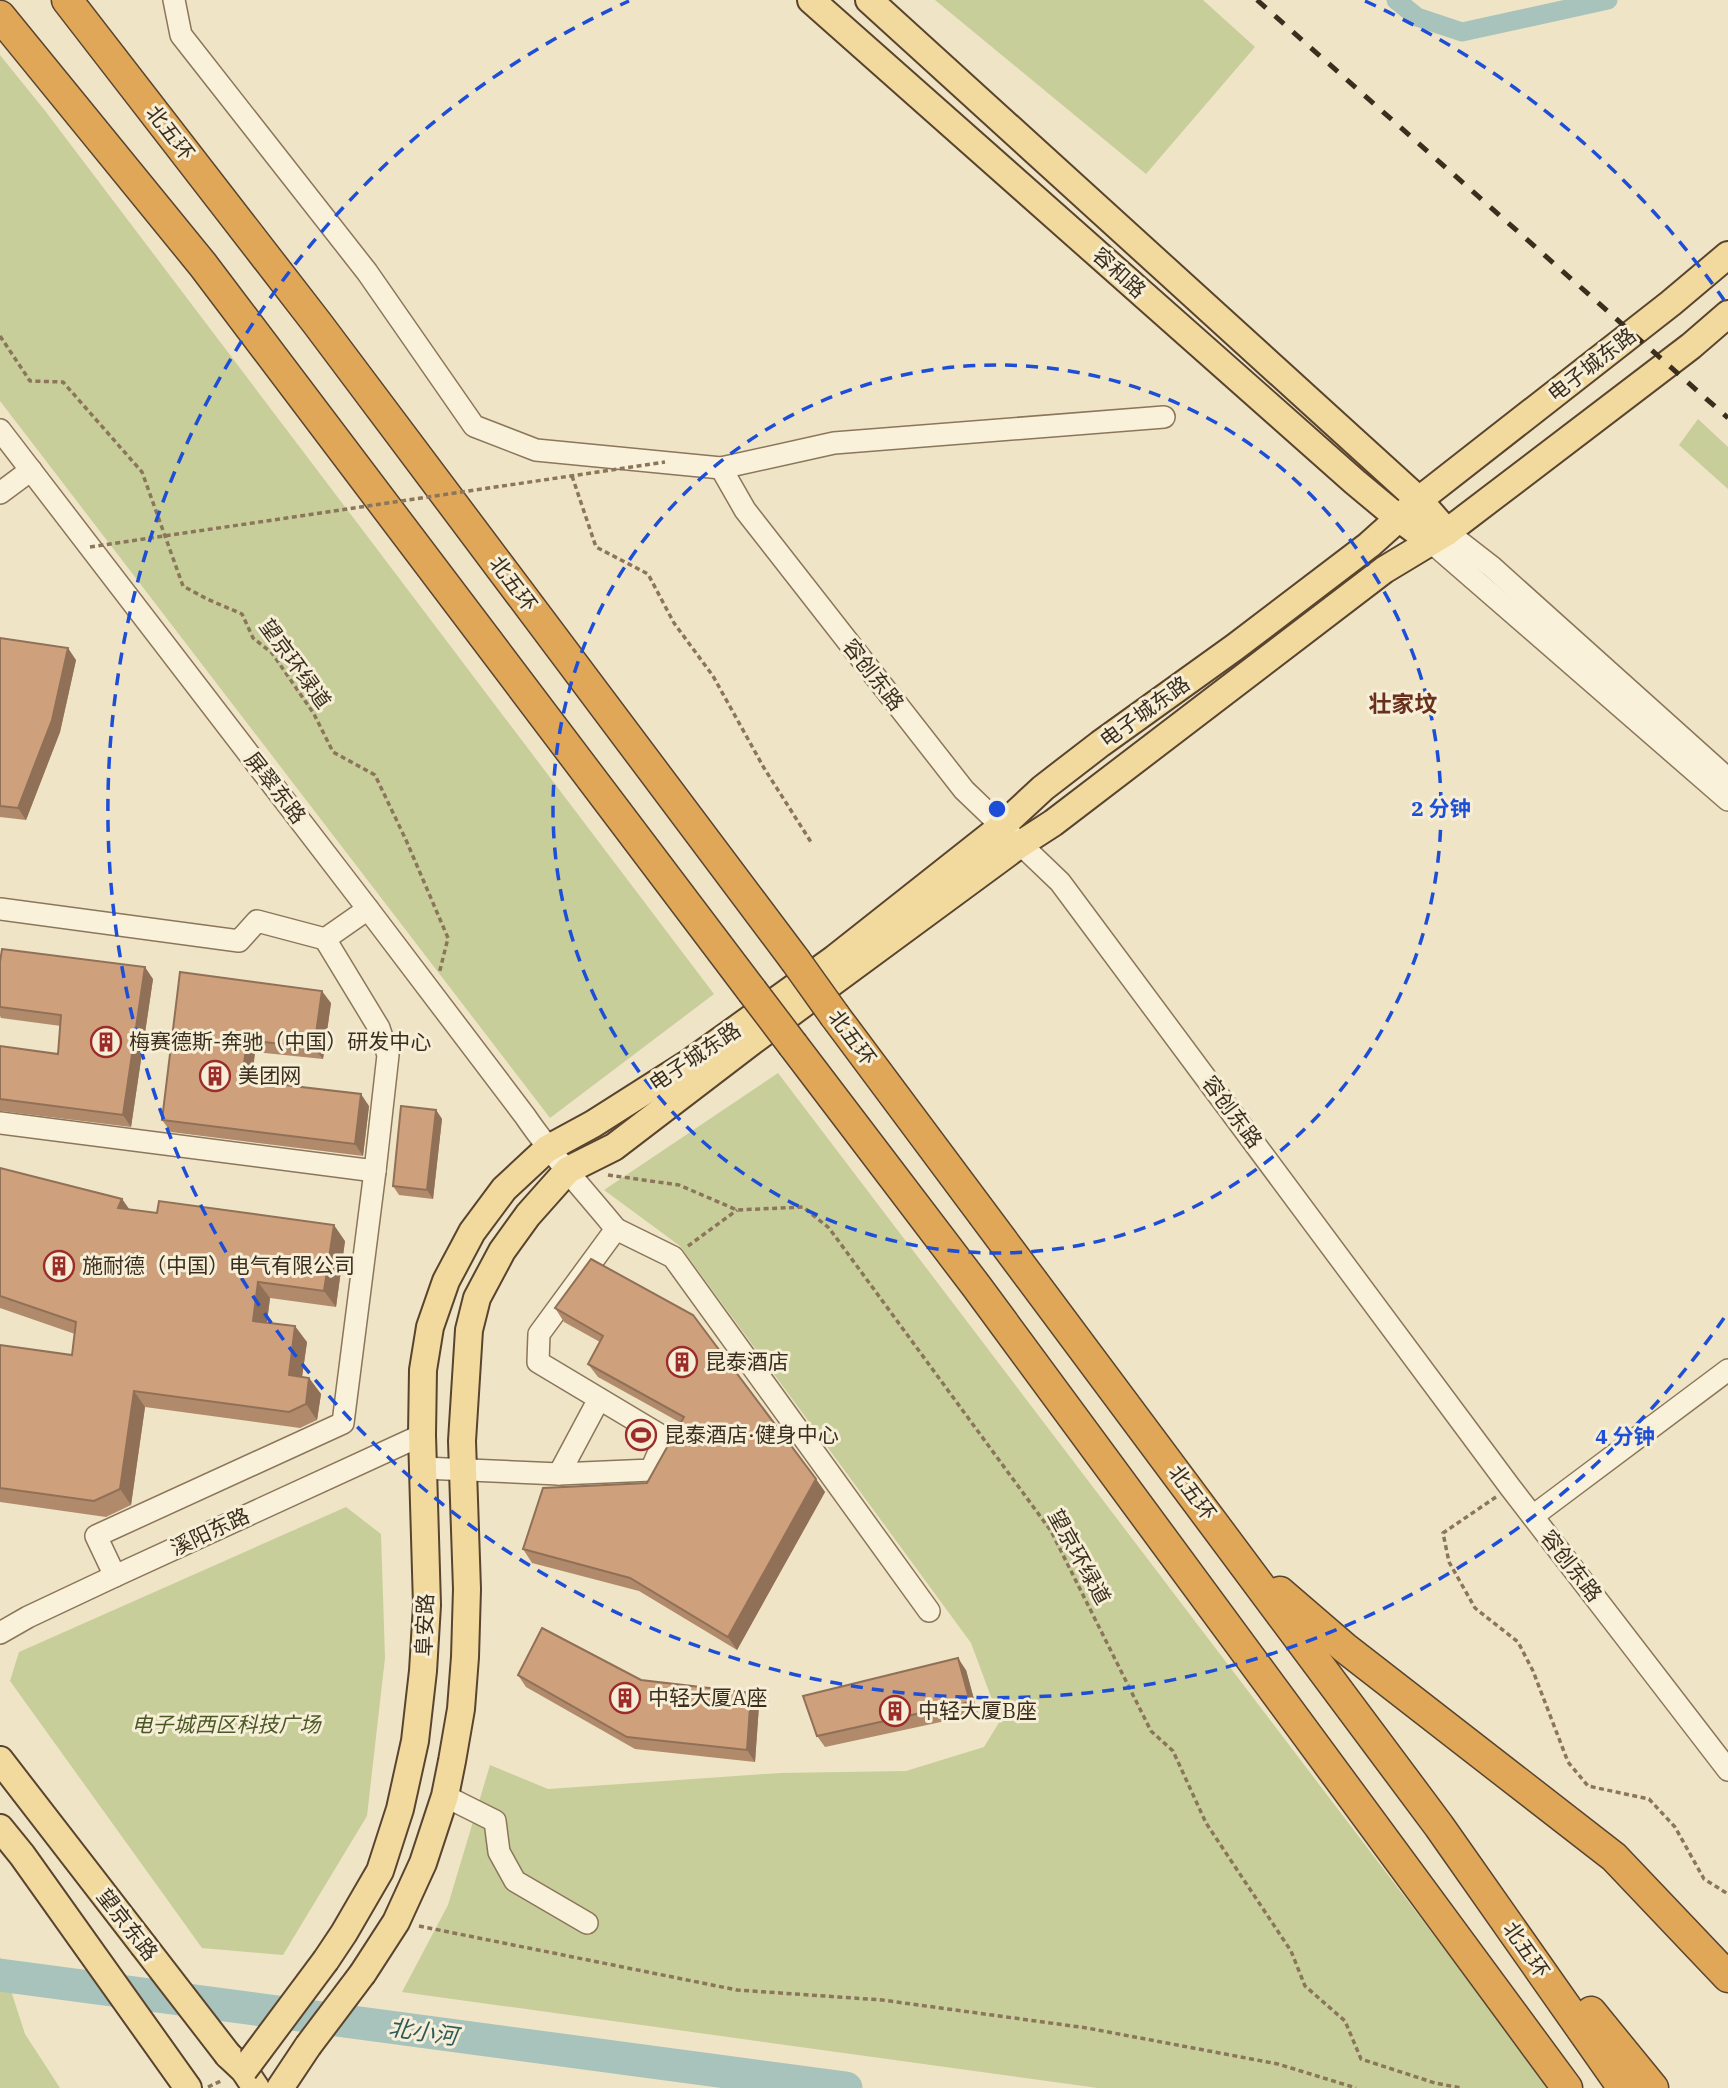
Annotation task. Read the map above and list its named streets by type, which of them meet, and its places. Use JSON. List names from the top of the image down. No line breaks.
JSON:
{"streets":{"highway":["北五环"],"main road":["容和路","电子城东路","阜安路","望京东路"],"street":["容创东路","屏翠东路","溪阳东路"],"path":["望京环绿道"]},"crossings":[["容和路","电子城东路"],["电子城东路","容创东路"],["电子城东路","屏翠东路"],["电子城东路","阜安路"],["望京环绿道","屏翠东路"],["屏翠东路","阜安路"],["溪阳东路","阜安路"],["阜安路","望京东路"]],"districts":["壮家坟"],"water":["北小河"],"parks":["电子城西区科技广场"],"places":{"building":["梅赛德斯-奔驰（中国）研发中心","美团网","施耐德（中国）电气有限公司","昆泰酒店","中轻大厦A座","中轻大厦B座"],"sports":["昆泰酒店·健身中心"]},"rings":["2 分钟","4 分钟"]}
